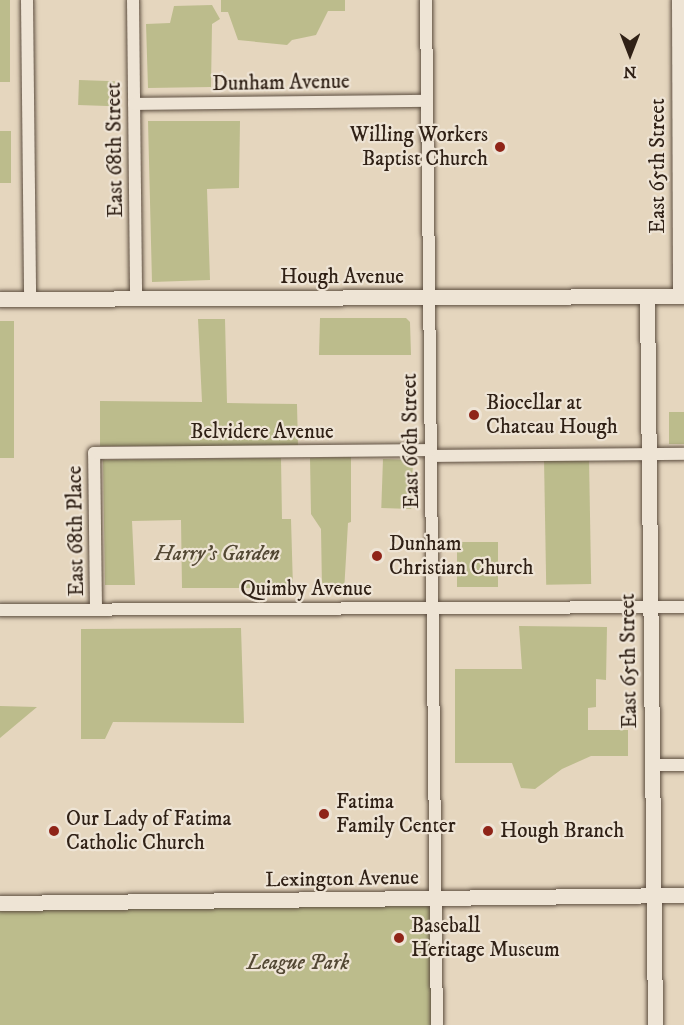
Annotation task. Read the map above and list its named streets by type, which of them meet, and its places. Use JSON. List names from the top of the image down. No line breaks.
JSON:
{"streets":{"street":["Dunham Avenue","East 68th Street","East 65th Street","Hough Avenue","Belvidere Avenue","East 66th Street","East 68th Place","Quimby Avenue","Lexington Avenue"]},"crossings":[["Dunham Avenue","East 68th Street"],["Dunham Avenue","East 66th Street"],["East 68th Street","Hough Avenue"],["East 65th Street","Hough Avenue"],["East 65th Street","Belvidere Avenue"],["East 65th Street","Quimby Avenue"],["East 65th Street","Lexington Avenue"],["Hough Avenue","East 66th Street"],["Belvidere Avenue","East 66th Street"],["Belvidere Avenue","East 68th Place"],["East 66th Street","Quimby Avenue"],["East 66th Street","Lexington Avenue"],["East 68th Place","Quimby Avenue"]],"parks":["Harry's Garden","League Park"],"places":["Willing Workers Baptist Church","Biocellar at Chateau Hough","Dunham Christian Church","Fatima Family Center","Our Lady of Fatima Catholic Church","Hough Branch","Baseball Heritage Museum"],"north":"bottom"}
